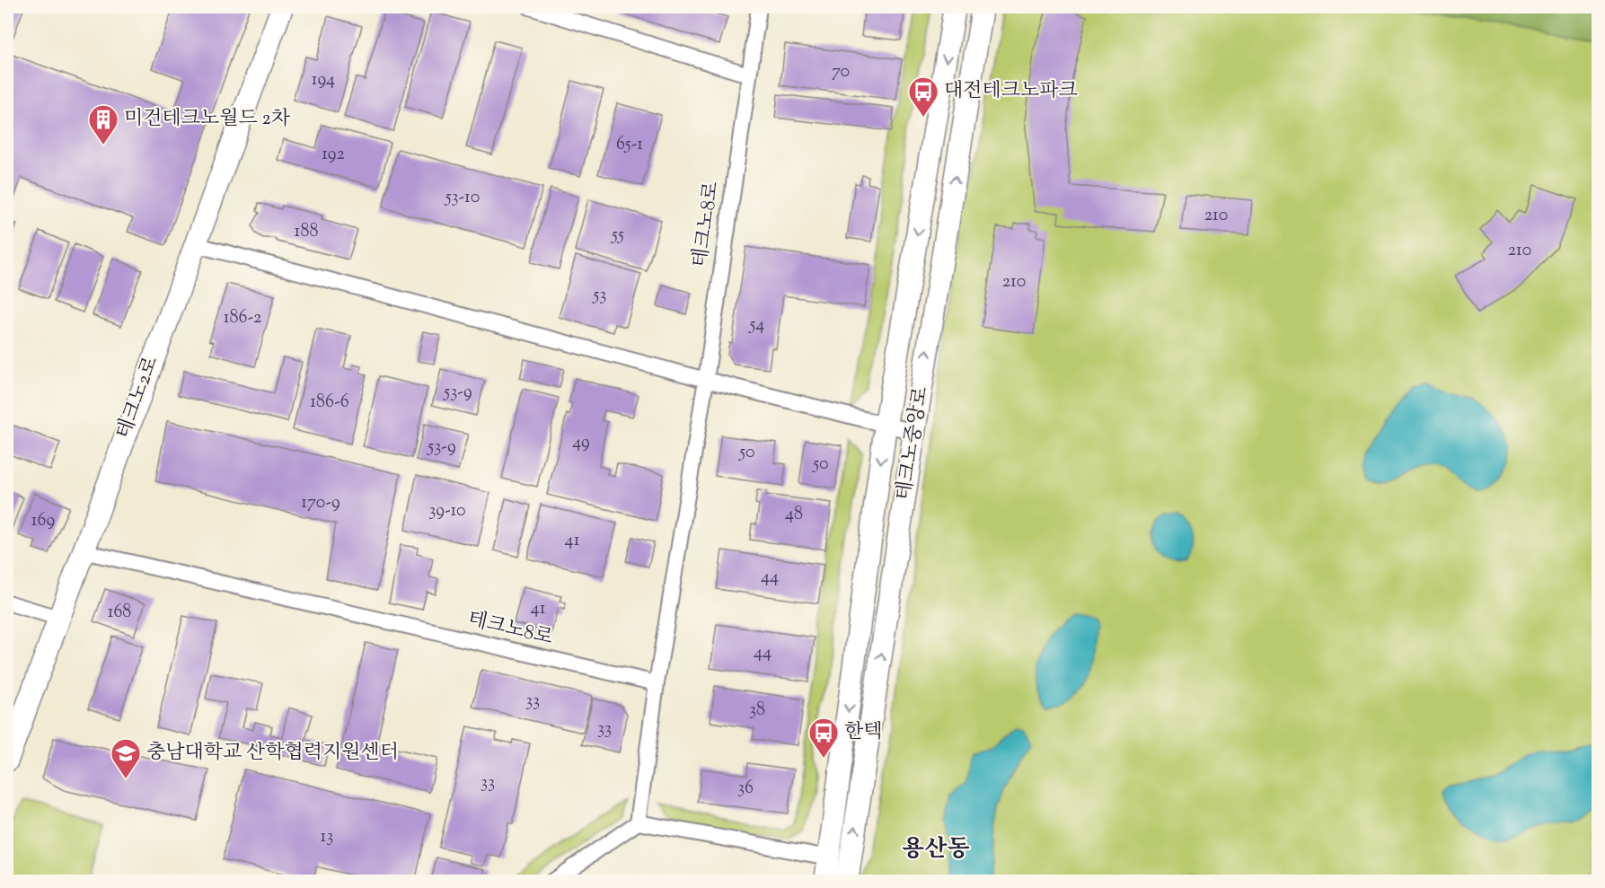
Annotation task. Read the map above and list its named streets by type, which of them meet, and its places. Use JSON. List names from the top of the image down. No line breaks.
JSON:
{"streets":{"main road":["테크노2로","테크노중앙로"],"street":["테크노8로"]},"crossings":[["테크노8로","테크노2로"]],"districts":["용산동"],"places":{"bus stop":["대전테크노파크","한텍"],"building":["미건테크노월드 2차"],"school or university":["충남대학교 산학협력지원센터"]},"house_numbers":["70","194","65-1","192","53-10","210","188","55","210","210","53","186-2","54","53-9","186-6","49","53-9","50","50","170-9","39-10","48","169","41","44","41","168","44","33","38","33","33","36","13"]}
